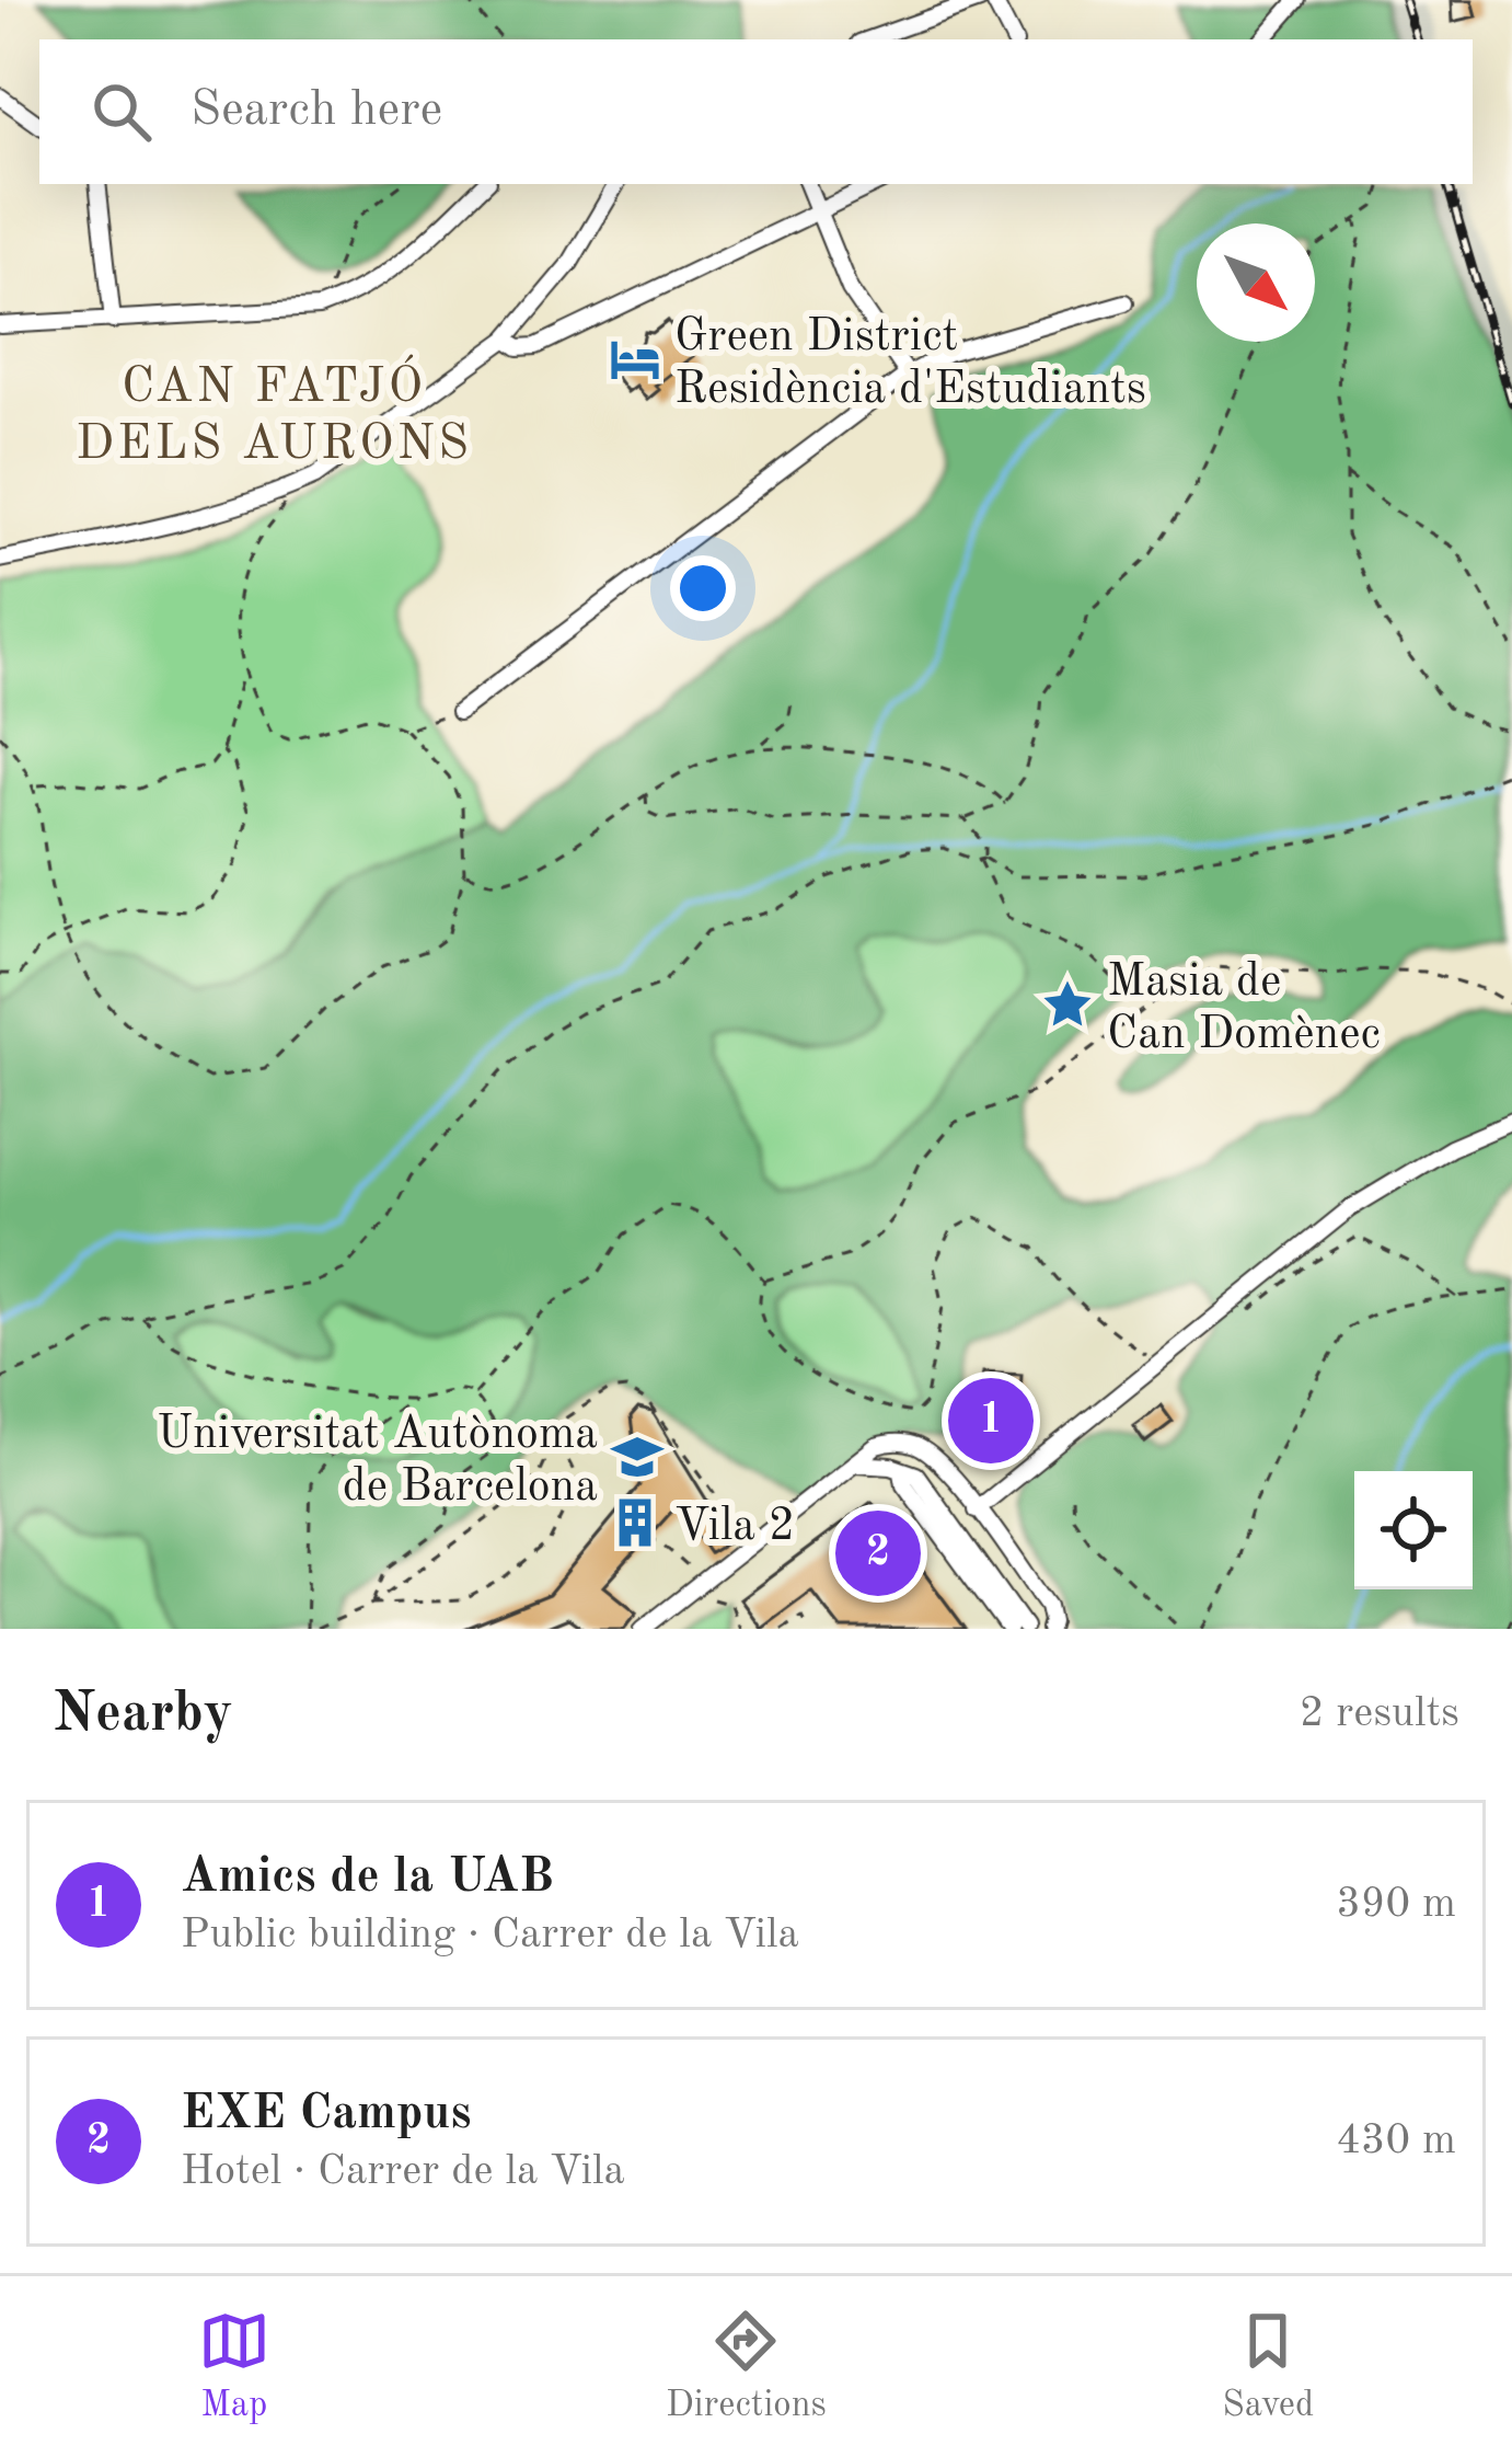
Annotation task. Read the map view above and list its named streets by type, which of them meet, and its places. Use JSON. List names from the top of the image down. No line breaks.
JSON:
{"districts":["CAN FATJÓ DELS AURONS"],"places":{"hotel":["Green District Residència d'Estudiants"],"place":["Masia de Can Domènec"],"school or university":["Universitat Autònoma de Barcelona"],"building":["Vila 2"]},"north":"bottom right","page":{"search":"Search here","pins":["1","2"],"heading":["Nearby","2 results"],"list":[{"mark":"1","name":"Amics de la UAB","note":"Public building · Carrer de la Vila","value":"390 m"},{"mark":"2","name":"EXE Campus","note":"Hotel · Carrer de la Vila","value":"430 m"}],"nav":["Map","Directions","Saved"]}}
